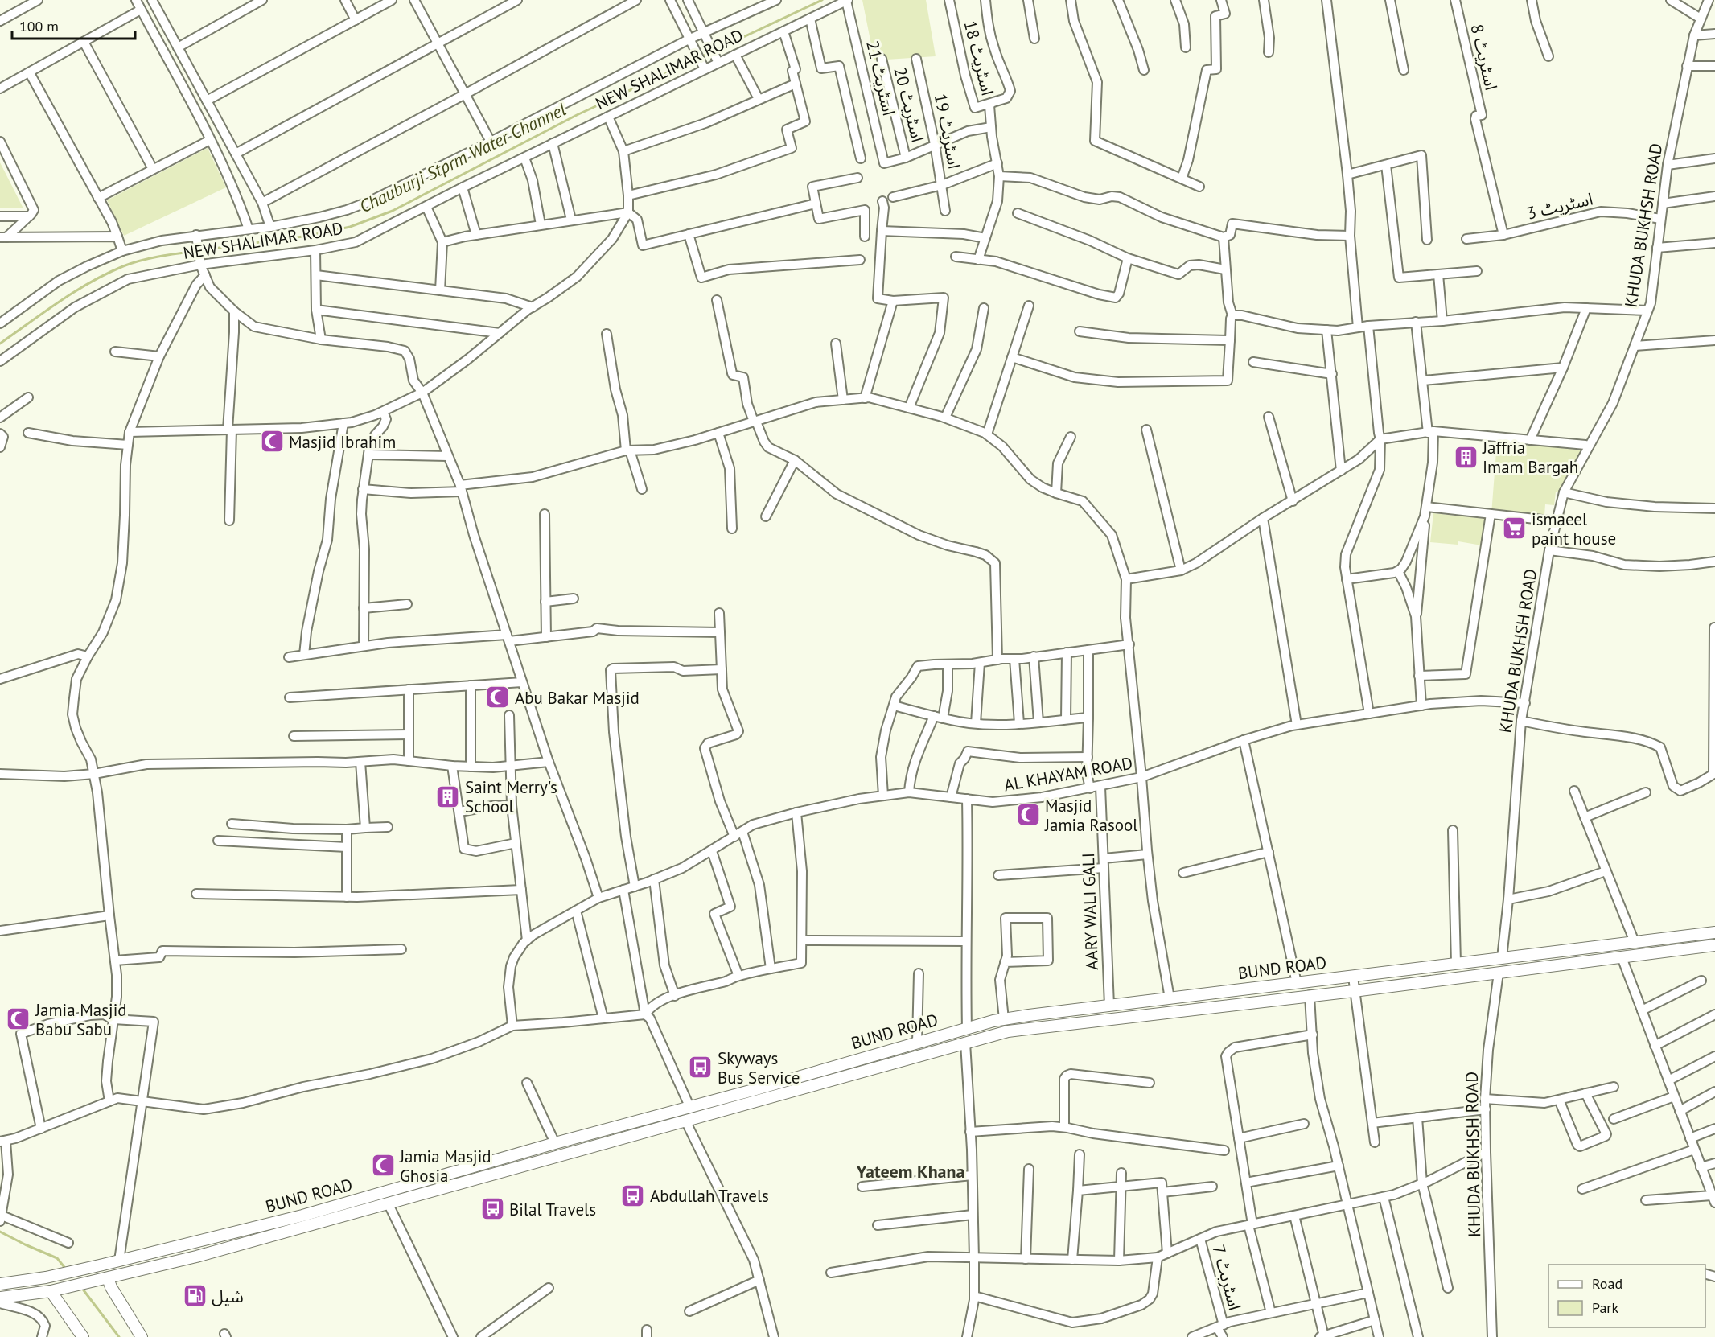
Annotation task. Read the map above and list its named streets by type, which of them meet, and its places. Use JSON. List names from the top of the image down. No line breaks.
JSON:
{"streets":{"main road":["BUND ROAD"],"street":["اسٹریٹ 8","اسٹریٹ 18","NEW SHALIMAR ROAD","اسٹریٹ 21","اسٹریٹ 20","اسٹریٹ 19","اسٹریٹ 3","KHUDA BUKHSH ROAD","AL KHAYAM ROAD","AARY WALI GALI","اسٹریٹ 7"]},"crossings":[["اسٹریٹ 8","اسٹریٹ 3"],["NEW SHALIMAR ROAD","اسٹریٹ 21"],["اسٹریٹ 21","اسٹریٹ 20"],["اسٹریٹ 3","KHUDA BUKHSH ROAD"],["KHUDA BUKHSH ROAD","AL KHAYAM ROAD"],["KHUDA BUKHSH ROAD","BUND ROAD"],["AL KHAYAM ROAD","AARY WALI GALI"],["AARY WALI GALI","BUND ROAD"]],"districts":["Yateem Khana"],"water":["Chauburji Stprm Water Channel"],"places":{"mosque":["Masjid Ibrahim","Abu Bakar Masjid","Masjid Jamia Rasool","Jamia Masjid Babu Sabu","Jamia Masjid Ghosia"],"building":["Jaffria Imam Bargah","Saint Merry's School"],"supermarket":["ismaeel paint house"],"bus stop":["Skyways Bus Service","Abdullah Travels","Bilal Travels"],"fuel station":["شیل"]},"legend":["Road","Park"],"scale_bar":"100 m"}
